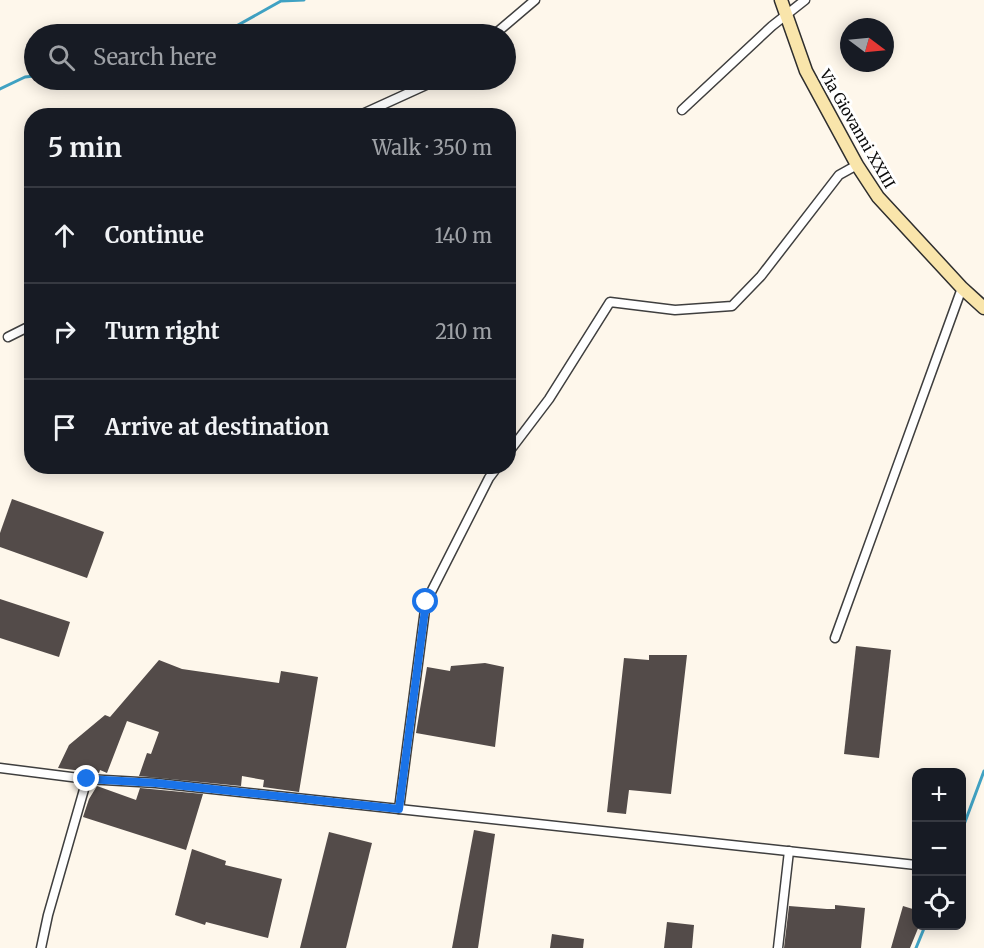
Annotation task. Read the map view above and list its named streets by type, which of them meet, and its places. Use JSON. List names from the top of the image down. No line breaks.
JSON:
{"streets":{"main road":["Via Giovanni XXIII"]},"north":"right","page":{"search":"Search here","heading":["5 min","Walk · 350 m"],"list":[["Continue","140 m"],["Turn right","210 m"],"Arrive at destination"],"map_buttons":["+","−"]}}
